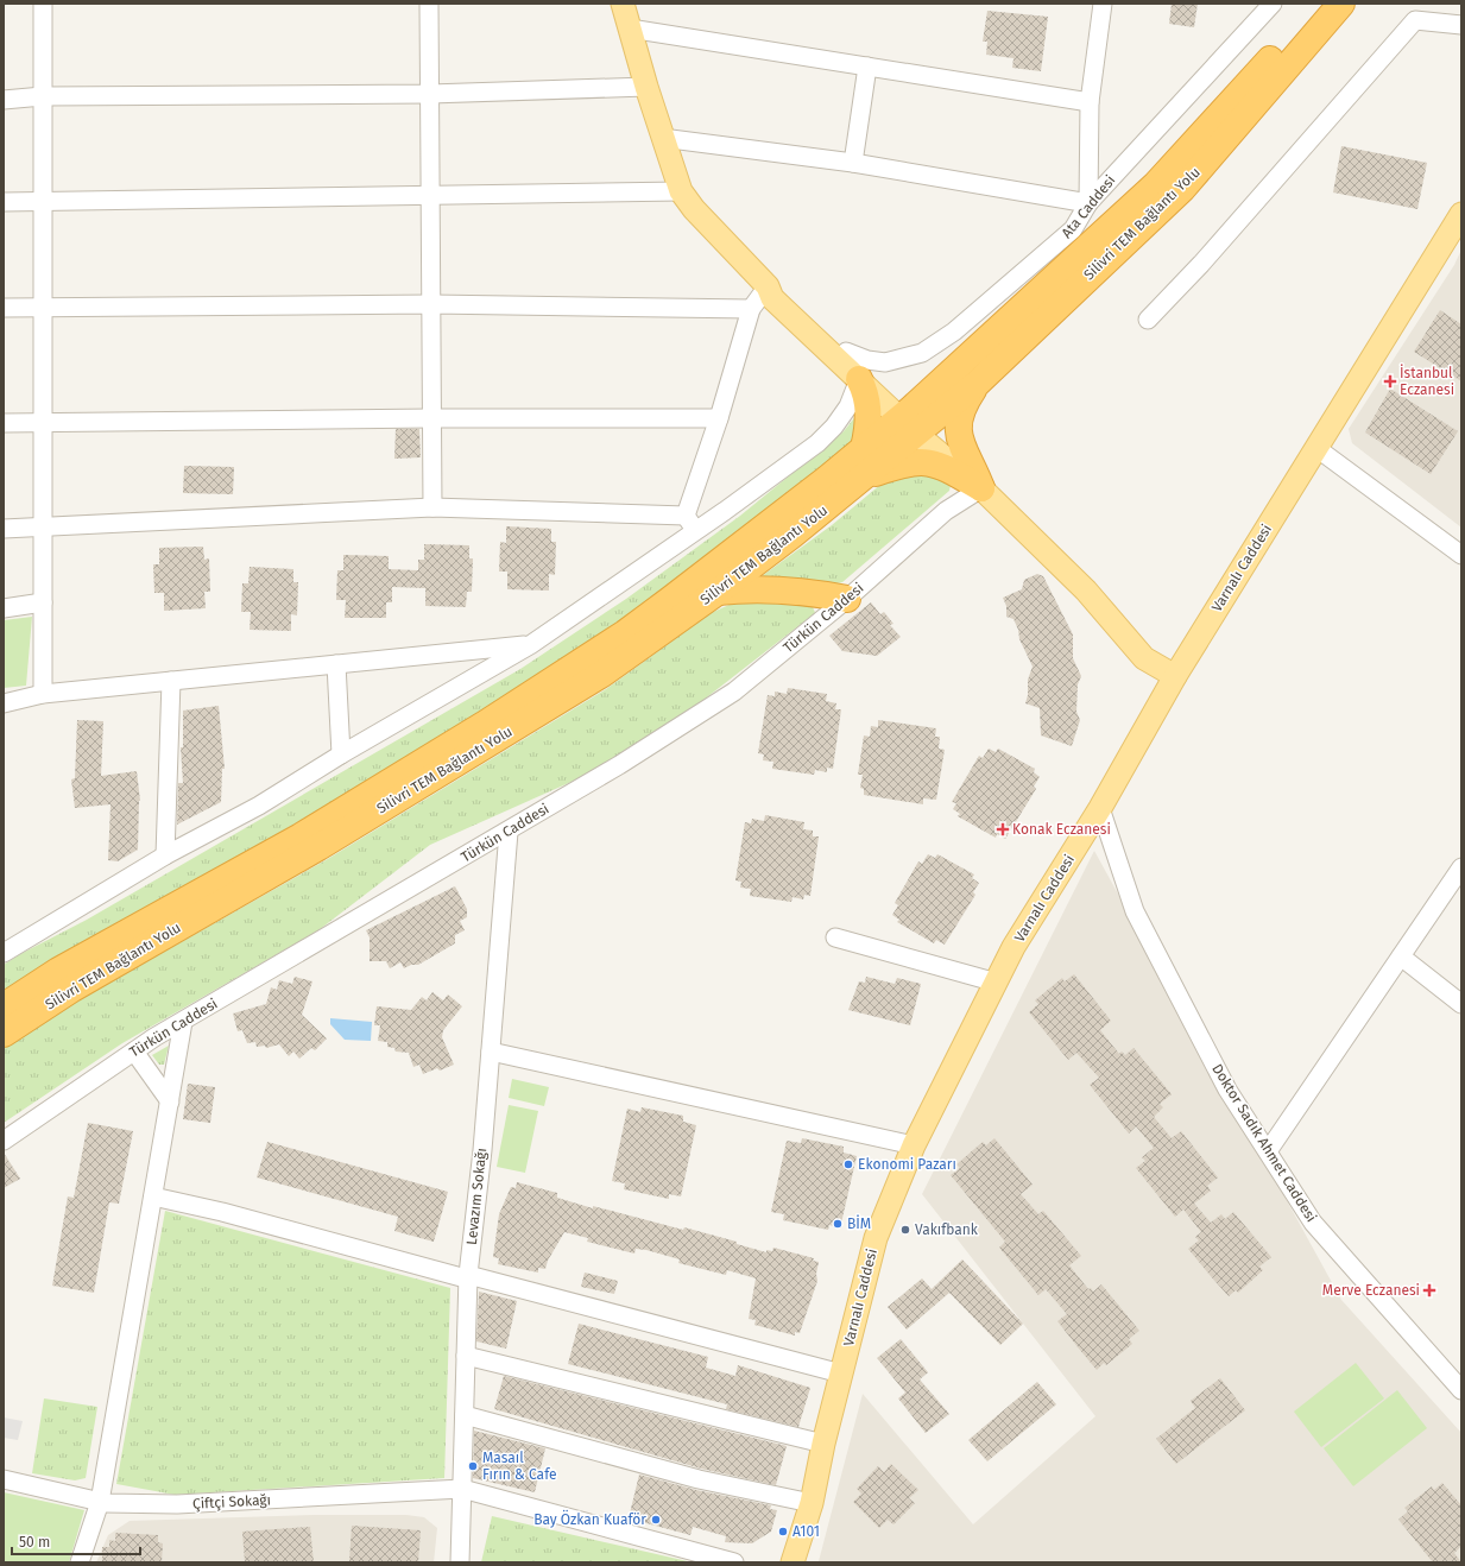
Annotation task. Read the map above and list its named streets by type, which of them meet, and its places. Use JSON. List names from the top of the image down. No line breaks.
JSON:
{"streets":{"highway":["Silivri TEM Bağlantı Yolu"],"main road":["Varnalı Caddesi"],"street":["Ata Caddesi","Türkün Caddesi","Doktor Sadık Ahmet Caddesi","Levazım Sokağı","Çiftçi Sokağı"]},"crossings":[["Varnalı Caddesi","Doktor Sadık Ahmet Caddesi"],["Türkün Caddesi","Levazım Sokağı"],["Levazım Sokağı","Çiftçi Sokağı"]],"places":{"health":["İstanbul Eczanesi","Konak Eczanesi","Merve Eczanesi"],"other":["Ekonomi Pazarı","BİM","Vakıfbank","Masaıl Fırın & Cafe","Bay Özkan Kuaför","A101"]},"scale_bar":"50 m"}
